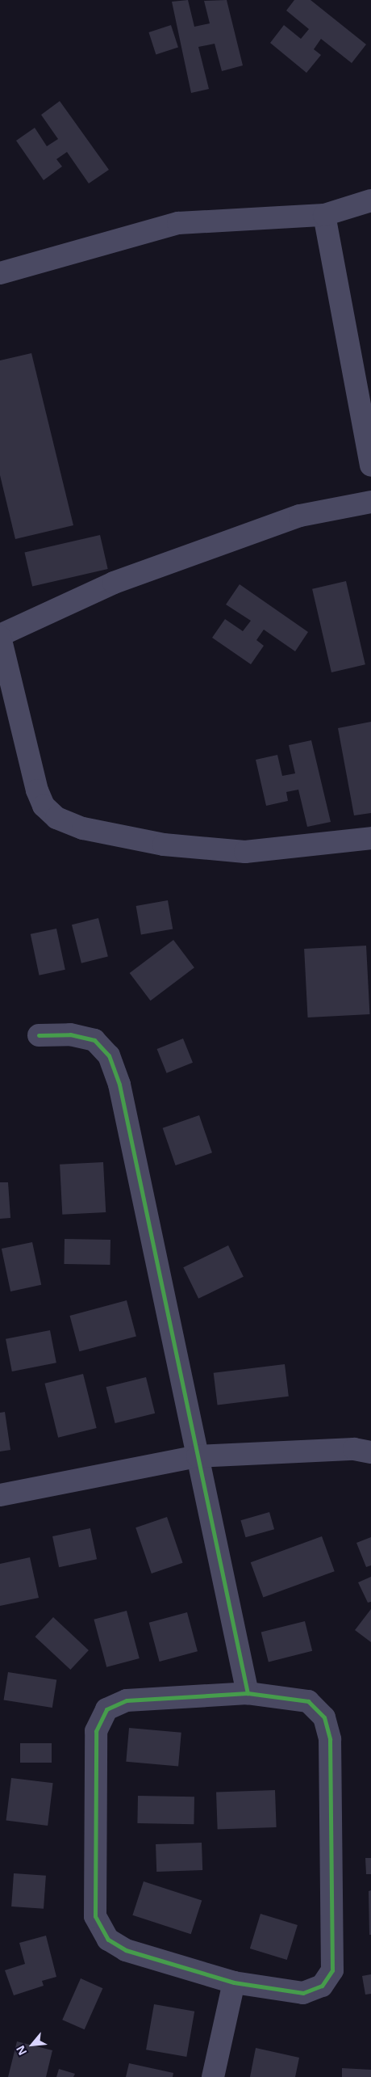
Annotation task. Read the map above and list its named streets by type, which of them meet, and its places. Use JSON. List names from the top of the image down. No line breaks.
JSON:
{"north":"bottom left"}
